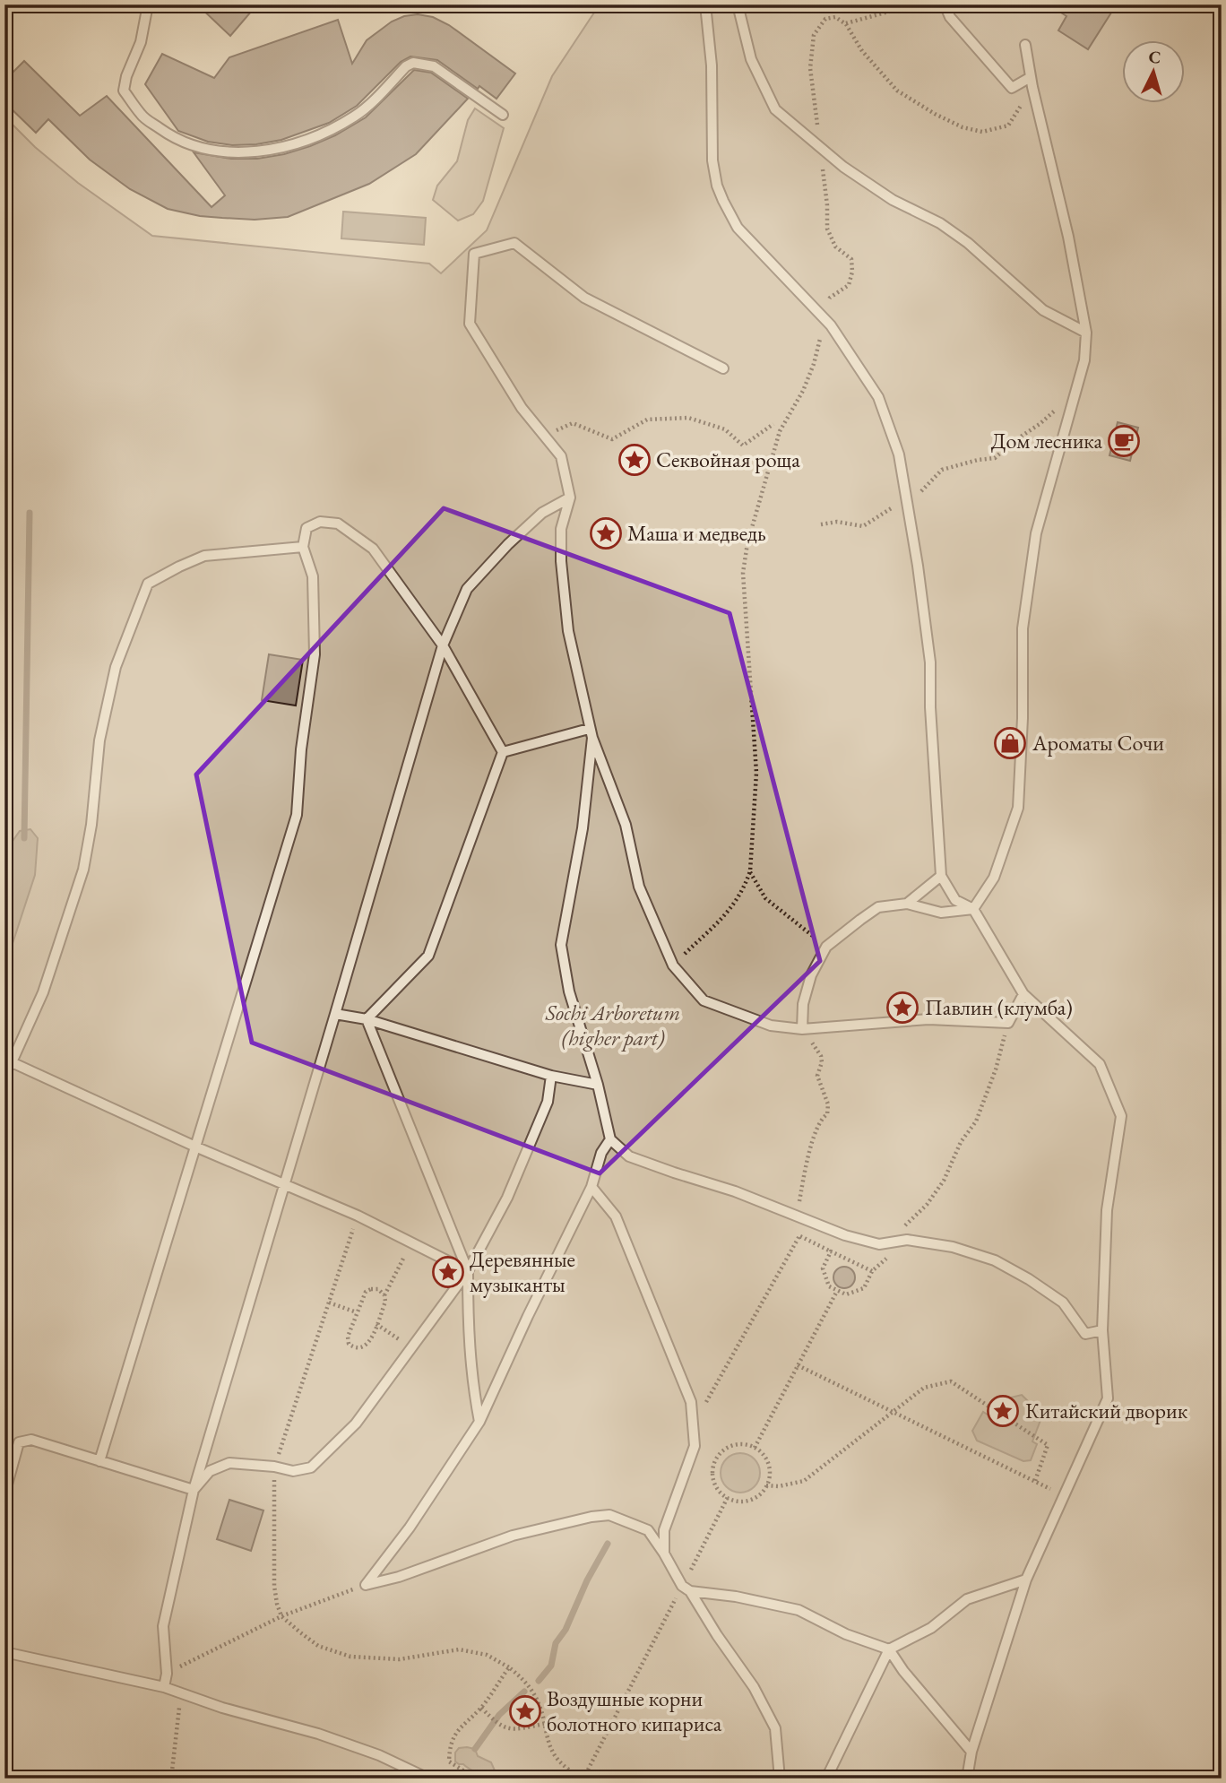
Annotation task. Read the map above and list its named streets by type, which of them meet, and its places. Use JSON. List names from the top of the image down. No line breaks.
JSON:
{"parks":["Sochi Arboretum (higher part)"],"places":{"cafe":["Дом лесника"],"place":["Секвойная роща","Маша и медведь","Павлин (клумба)","Деревянные музыканты","Китайский дворик","Воздушные корни болотного кипариса"],"shop":["Ароматы Сочи"]},"north":"top"}
